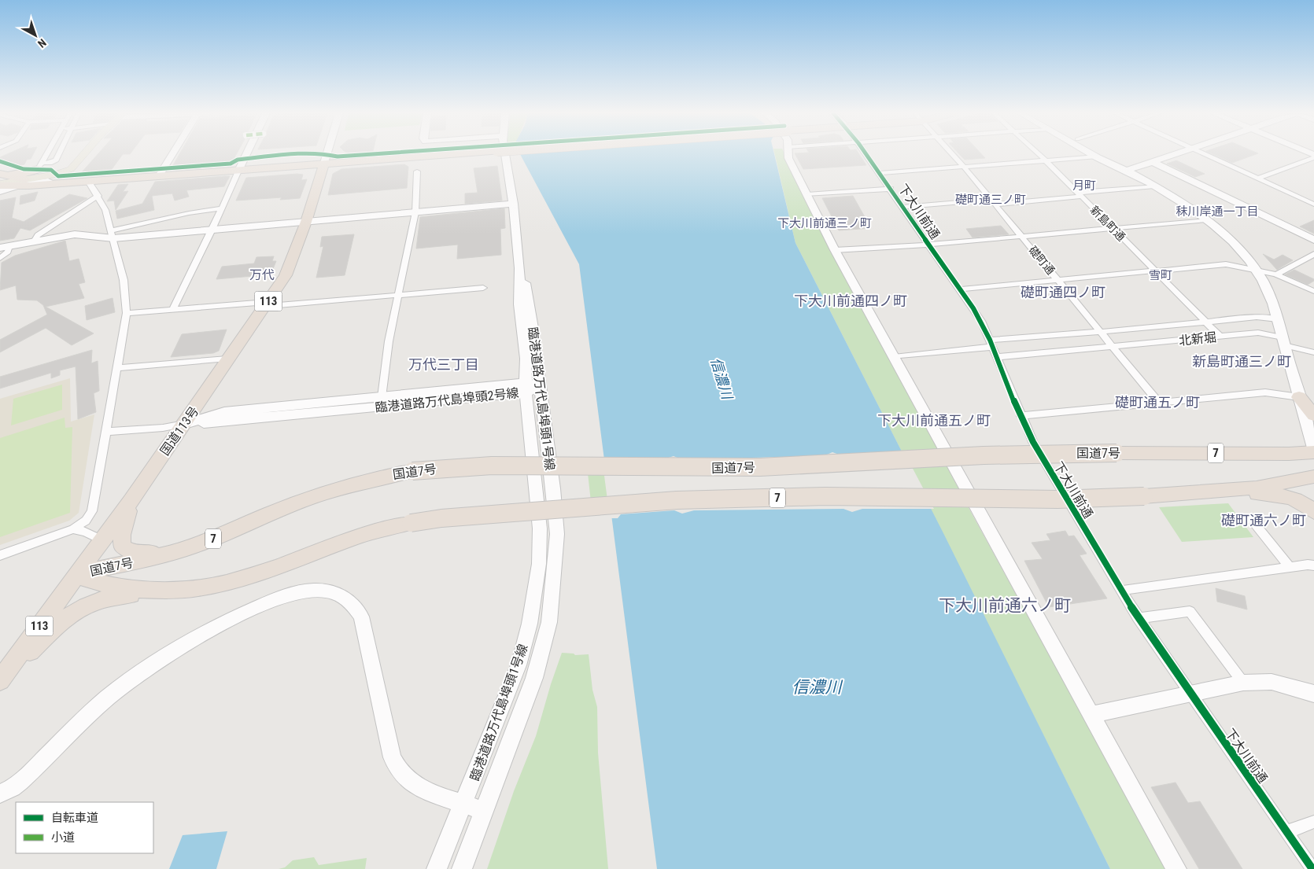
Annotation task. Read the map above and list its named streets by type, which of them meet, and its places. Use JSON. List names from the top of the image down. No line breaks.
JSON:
{"streets":{"highway":["113","国道113号","国道7号","7"],"street":["下大川前通","新島町通","礎町通","北新堀","臨港道路万代島埠頭1号線","臨港道路万代島埠頭2号線"]},"crossings":[["下大川前通","北新堀"],["新島町通","北新堀"],["礎町通","北新堀"],["臨港道路万代島埠頭1号線","臨港道路万代島埠頭2号線"],["臨港道路万代島埠頭2号線","国道113号"],["国道113号","国道7号"]],"districts":["月町","礎町通三ノ町","秣川岸通一丁目","下大川前通三ノ町","万代","雪町","礎町通四ノ町","下大川前通四ノ町","新島町通三ノ町","万代三丁目","礎町通五ノ町","下大川前通五ノ町","礎町通六ノ町","下大川前通六ノ町"],"water":["信濃川"],"legend":["自転車道","小道"],"north":"bottom right"}
